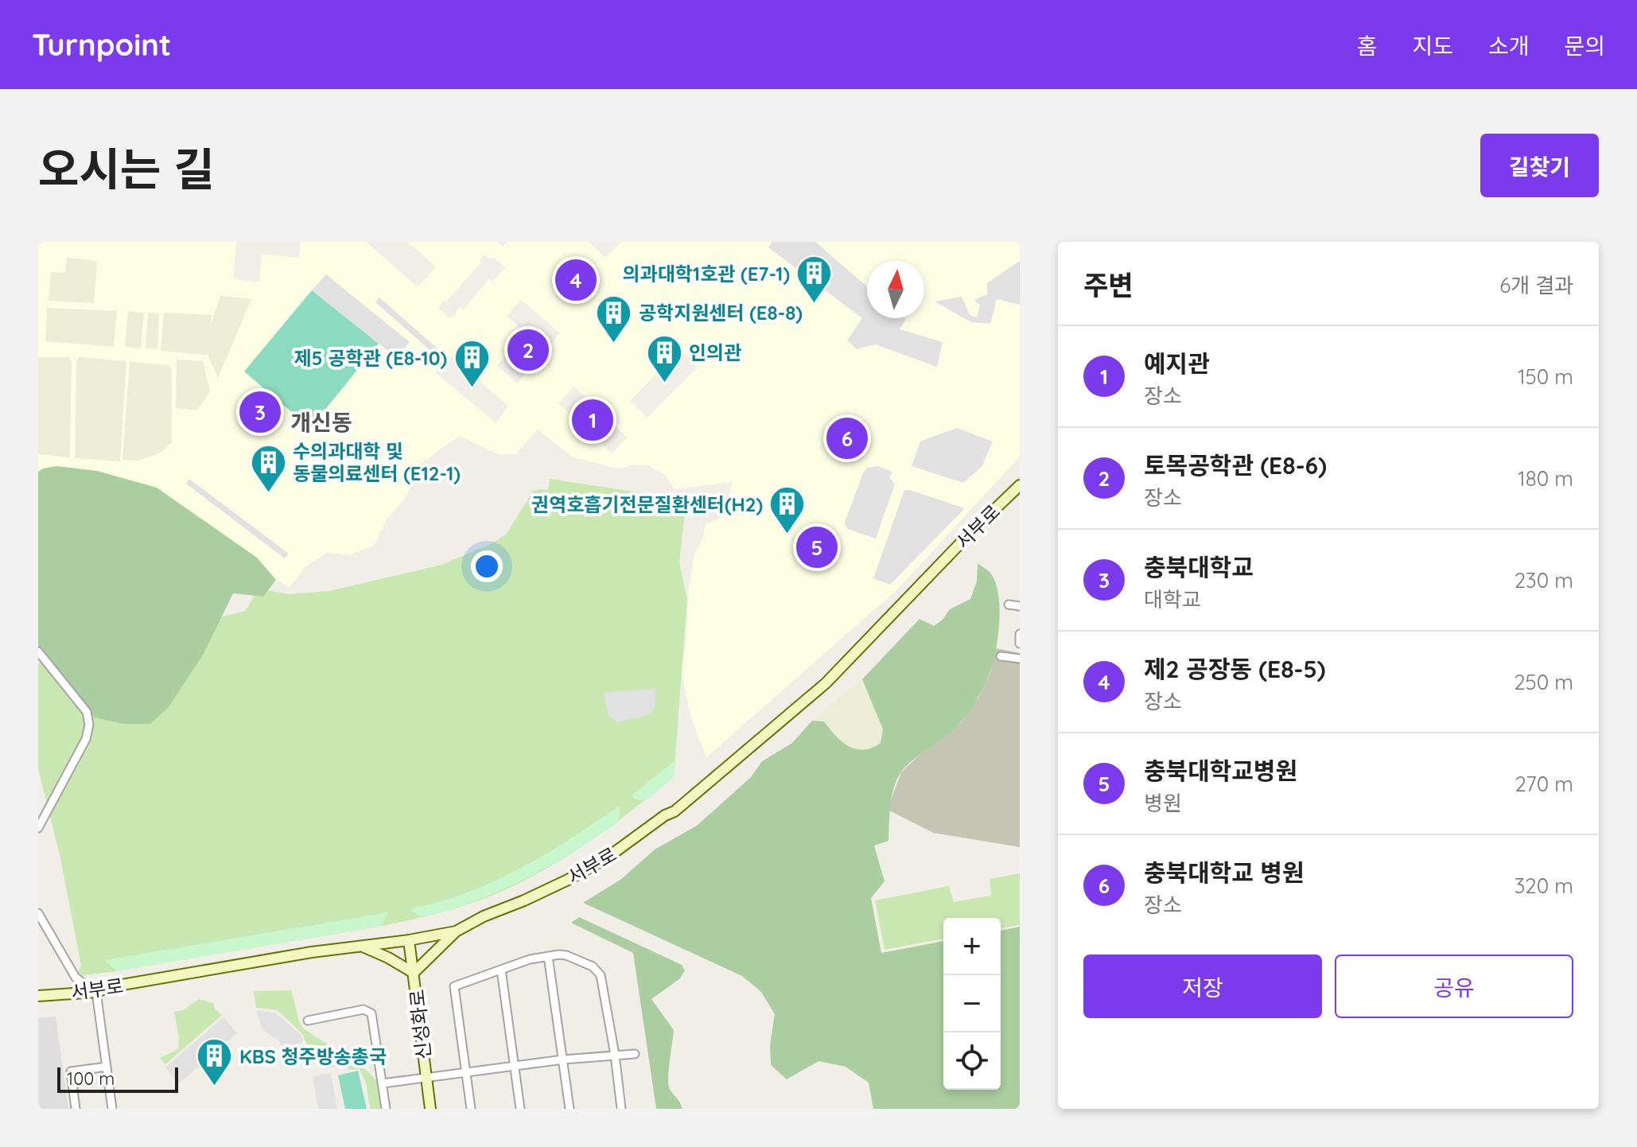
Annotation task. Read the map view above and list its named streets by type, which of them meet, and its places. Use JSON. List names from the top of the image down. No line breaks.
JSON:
{"streets":{"main road":["서부로","신성화로"]},"crossings":[["서부로","신성화로"]],"districts":["개신동"],"places":{"building":["의과대학1호관 (E7-1)","공학지원센터 (E8-8)","인의관","제5 공학관 (E8-10)","수의과대학 및 동물의료센터 (E12-1)","권역호흡기전문질환센터(H2)","KBS 청주방송총국"]},"scale_bar":"100 m","north":"top","page":{"header":"Turnpoint","nav":["홈","지도","소개","문의"],"title":"오시는 길","buttons":["길찾기",["저장","공유"]],"heading":["주변","6개 결과"],"pins":["4","2","3","1","6","5"],"list":[{"mark":"1","name":"예지관","note":"장소","value":"150 m"},{"mark":"2","name":"토목공학관 (E8-6)","note":"장소","value":"180 m"},{"mark":"3","name":"충북대학교","note":"대학교","value":"230 m"},{"mark":"4","name":"제2 공장동 (E8-5)","note":"장소","value":"250 m"},{"mark":"5","name":"충북대학교병원","note":"병원","value":"270 m"},{"mark":"6","name":"충북대학교 병원","note":"장소","value":"320 m"}],"map_buttons":["+","−"],"scale":"100 m"}}
